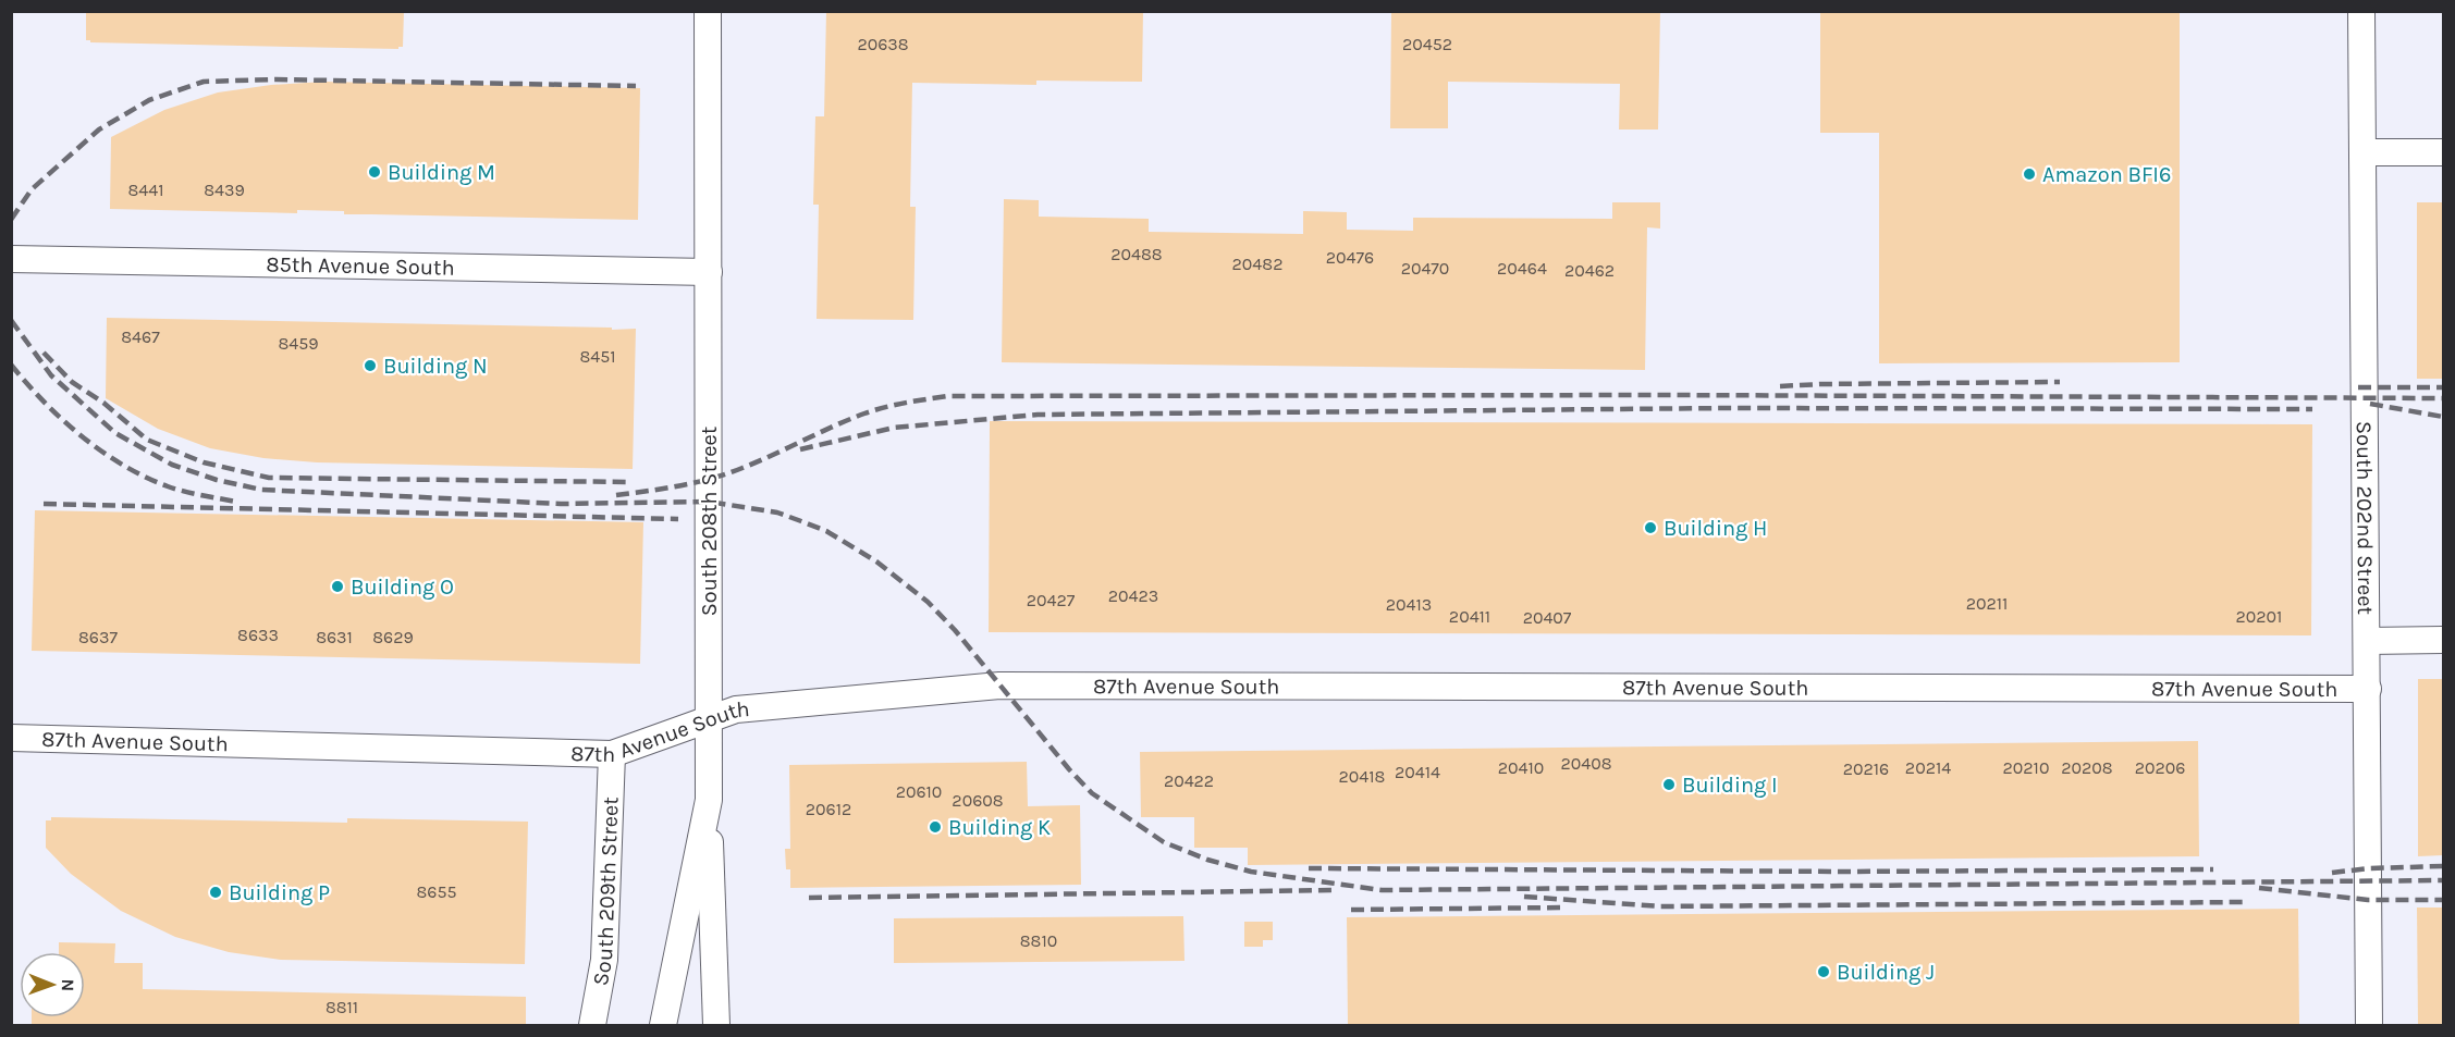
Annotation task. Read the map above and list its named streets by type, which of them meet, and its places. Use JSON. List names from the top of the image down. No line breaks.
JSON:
{"streets":{"street":["85th Avenue South","South 202nd Street","South 208th Street","87th Avenue South","South 209th Street"]},"crossings":[["85th Avenue South","South 208th Street"],["South 202nd Street","87th Avenue South"],["South 208th Street","87th Avenue South"],["87th Avenue South","South 209th Street"]],"places":["Building M","Amazon BFI6","Building N","Building H","Building O","Building I","Building K","Building P","Building J"],"house_numbers":["20638","20452","8441","8439","20488","20476","20482","20470","20464","20462","8467","8459","8451","20423","20427","20211","20413","20411","20201","20407","8633","8637","8631","8629","20408","20410","20214","20210","20208","20206","20216","20414","20418","20422","20610","20608","20612","8655","8810","8811"],"north":"right"}
